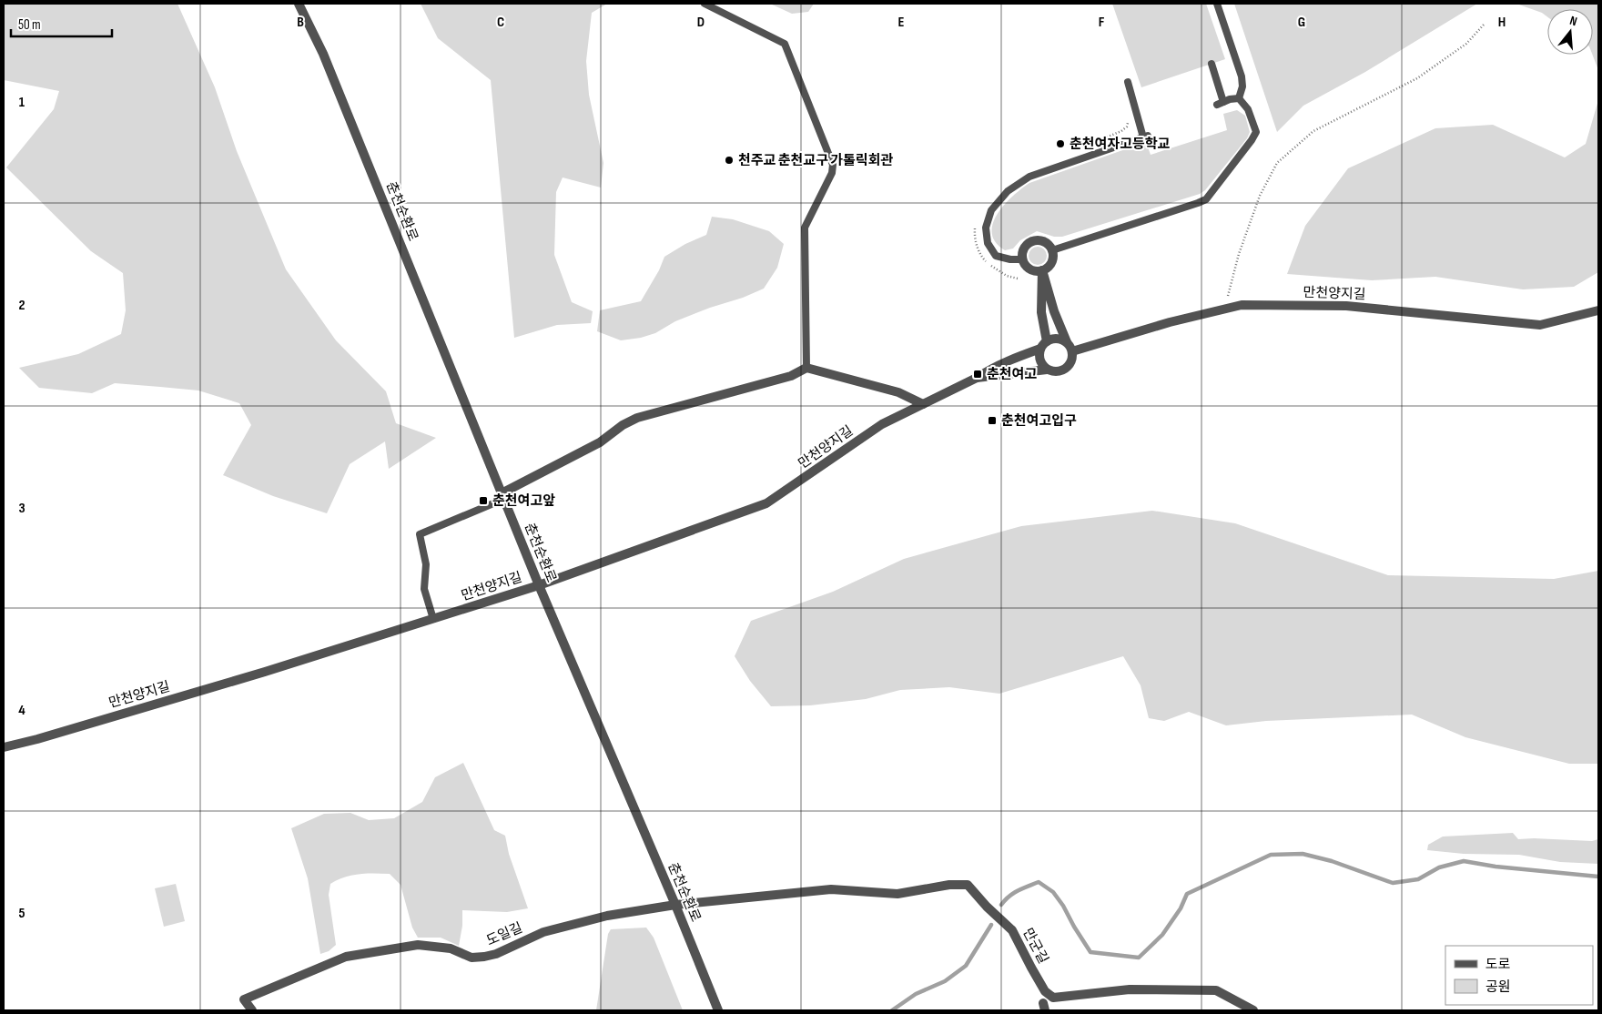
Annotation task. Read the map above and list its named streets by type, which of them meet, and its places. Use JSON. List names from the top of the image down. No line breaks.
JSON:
{"streets":{"street":["춘천순환로","만천양지길","도일길","만군길"]},"crossings":[["춘천순환로","만천양지길"],["춘천순환로","도일길"],["도일길","만군길"]],"places":{"other":["춘천여자고등학교","천주교 춘천교구 가톨릭회관"],"transit":["춘천여고","춘천여고입구","춘천여고앞"]},"legend":["도로","공원"],"scale_bar":"50 m","north":"top","grid":{"columns":["B","C","D","E","F","G","H"],"rows":["1","2","3","4","5"]}}
